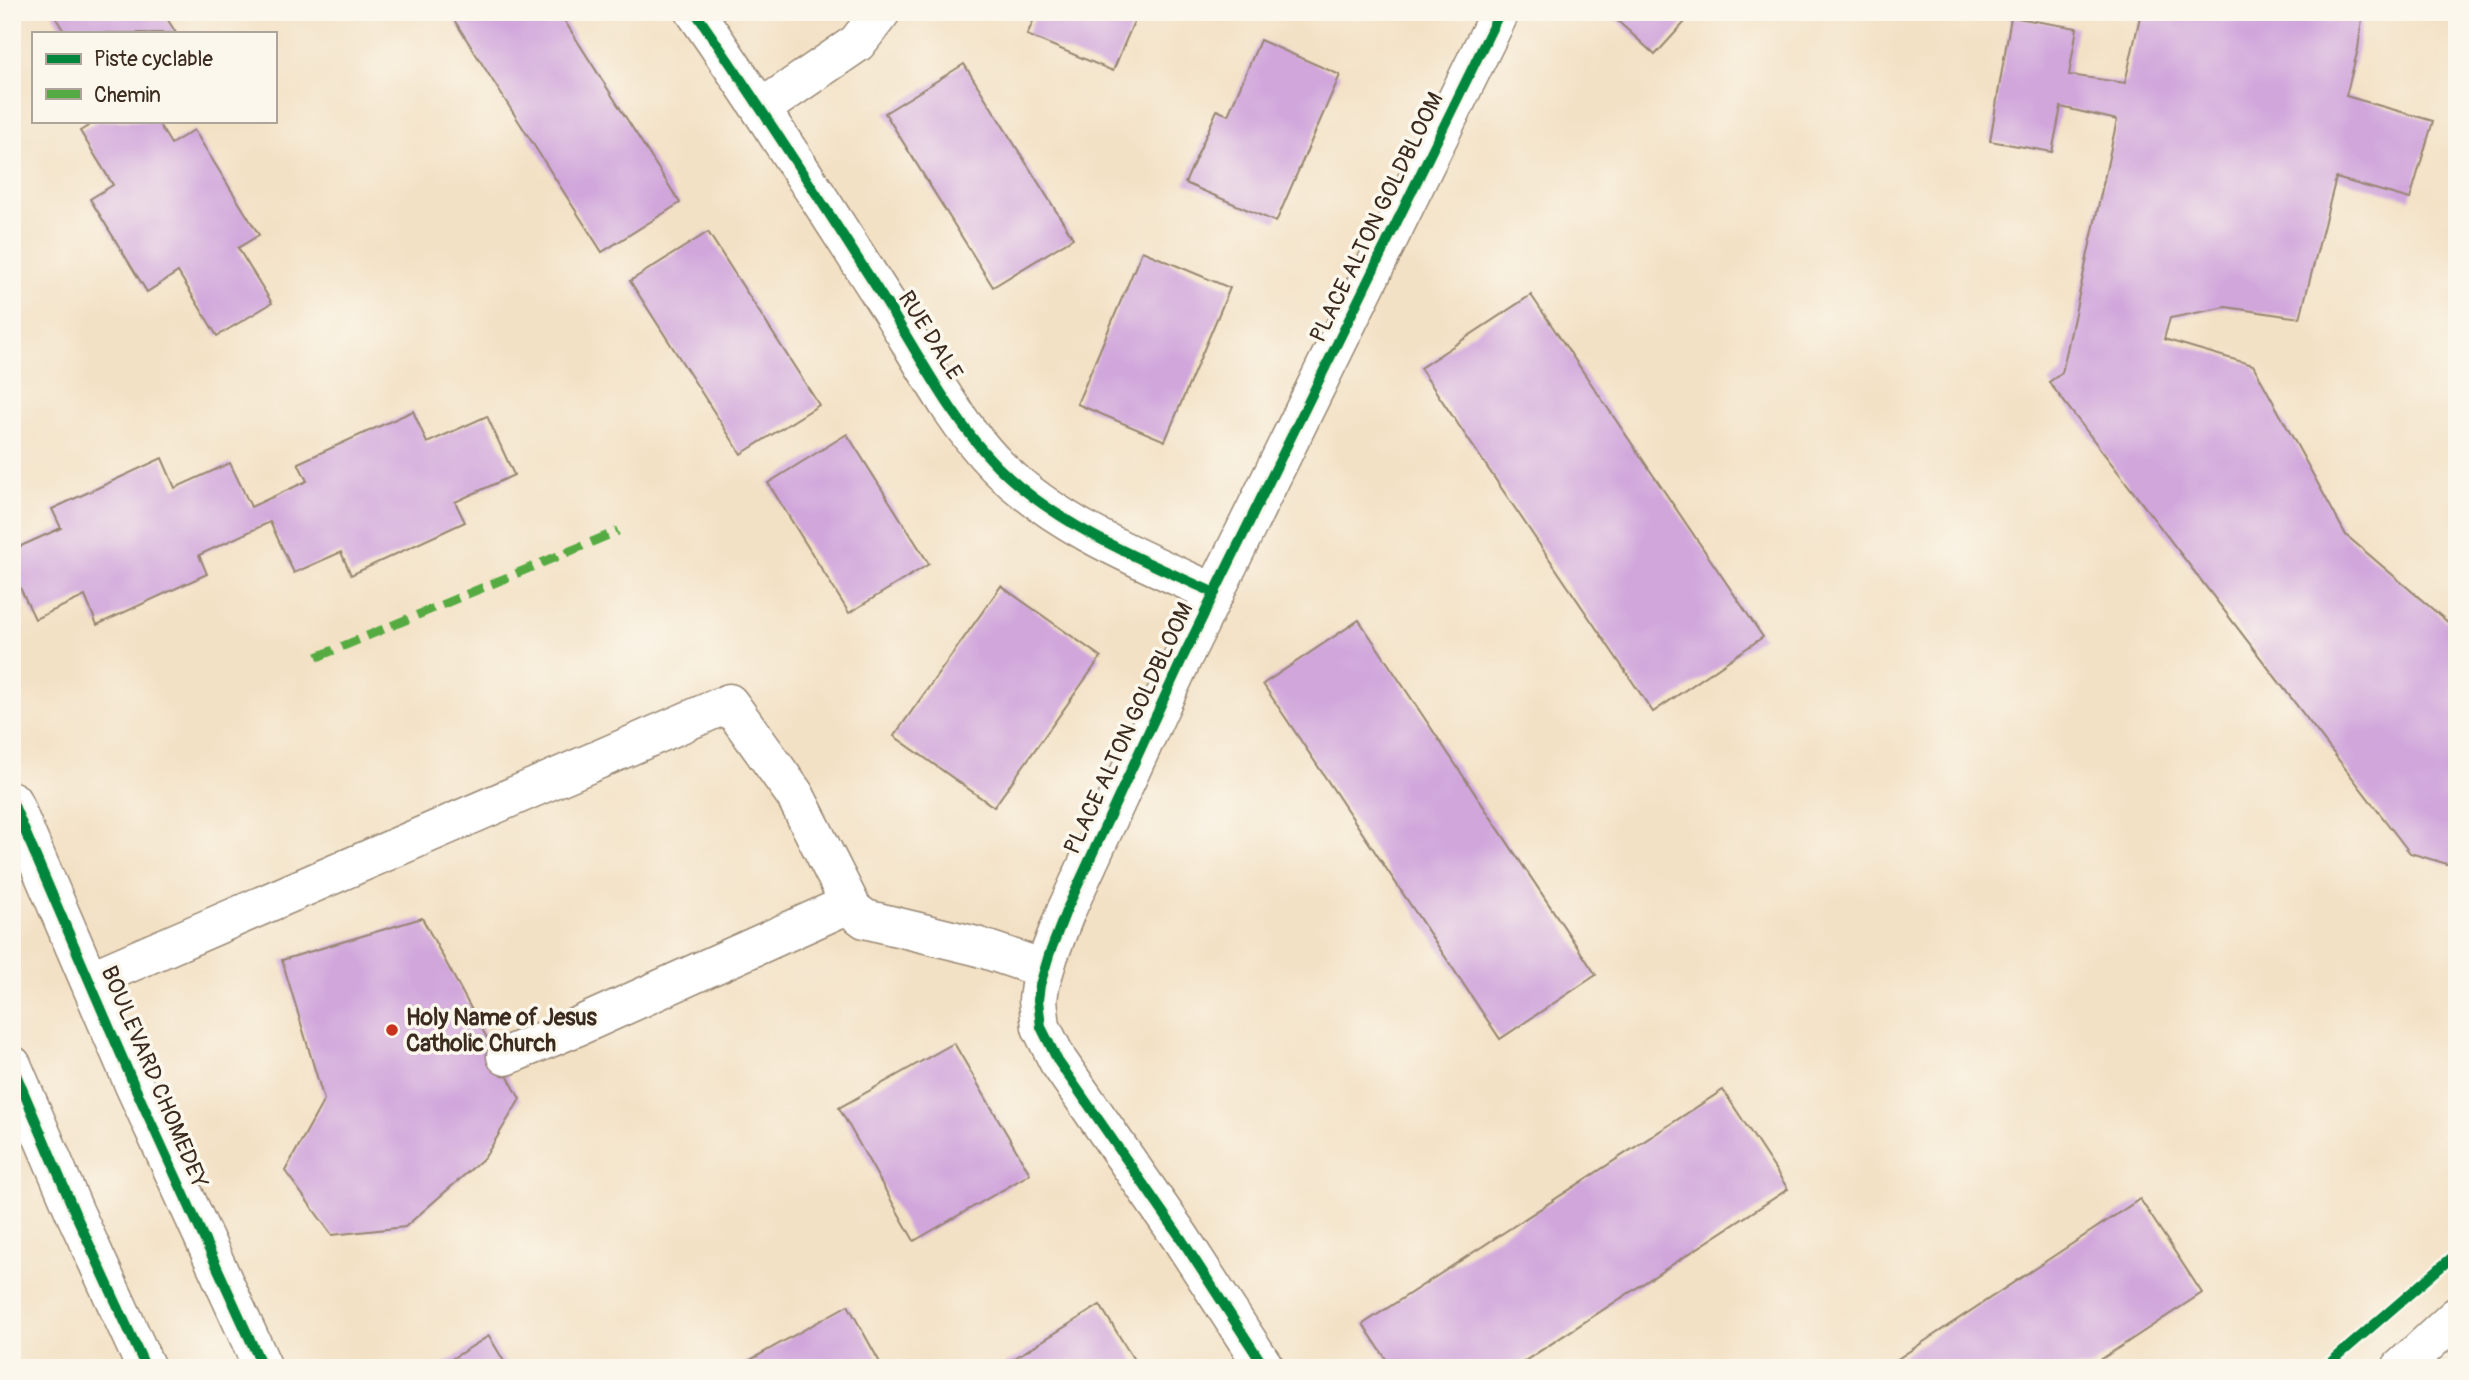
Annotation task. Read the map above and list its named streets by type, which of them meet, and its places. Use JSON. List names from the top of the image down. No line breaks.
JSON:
{"streets":{"street":["PLACE ALTON GOLDBLOOM","RUE DALE","BOULEVARD CHOMEDEY"]},"crossings":[["PLACE ALTON GOLDBLOOM","RUE DALE"]],"places":["Holy Name of Jesus Catholic Church"],"legend":["Piste cyclable","Chemin"]}
